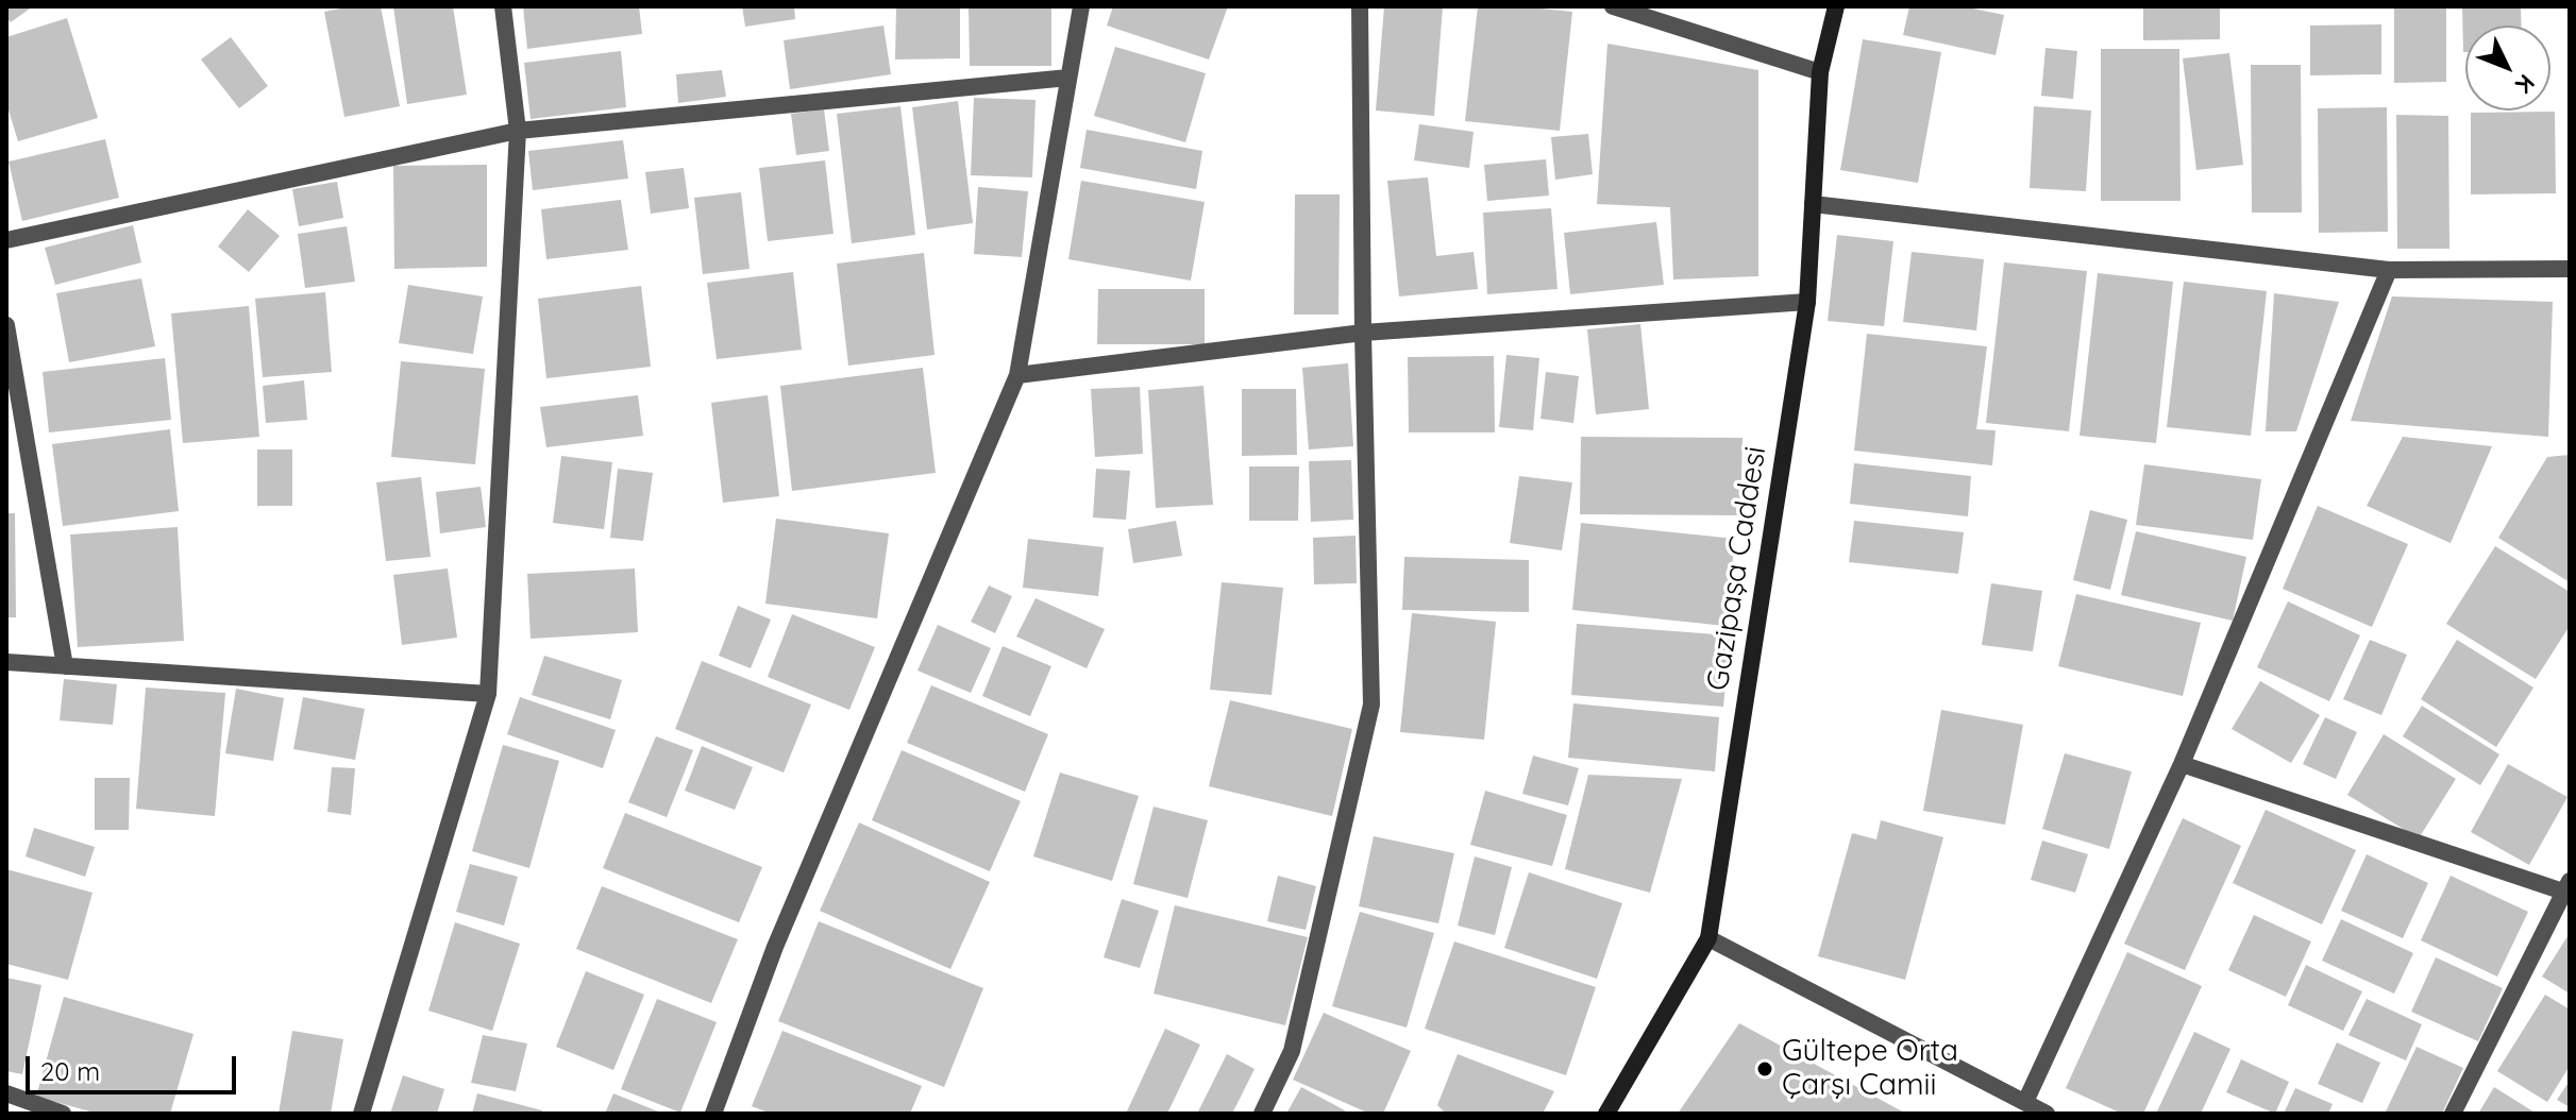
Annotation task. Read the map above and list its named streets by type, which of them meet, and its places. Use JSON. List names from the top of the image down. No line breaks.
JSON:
{"streets":{"street":["Gazipaşa Caddesi"]},"places":["Gültepe Orta Çarşı Camii"],"scale_bar":"20 m","north":"bottom right"}
